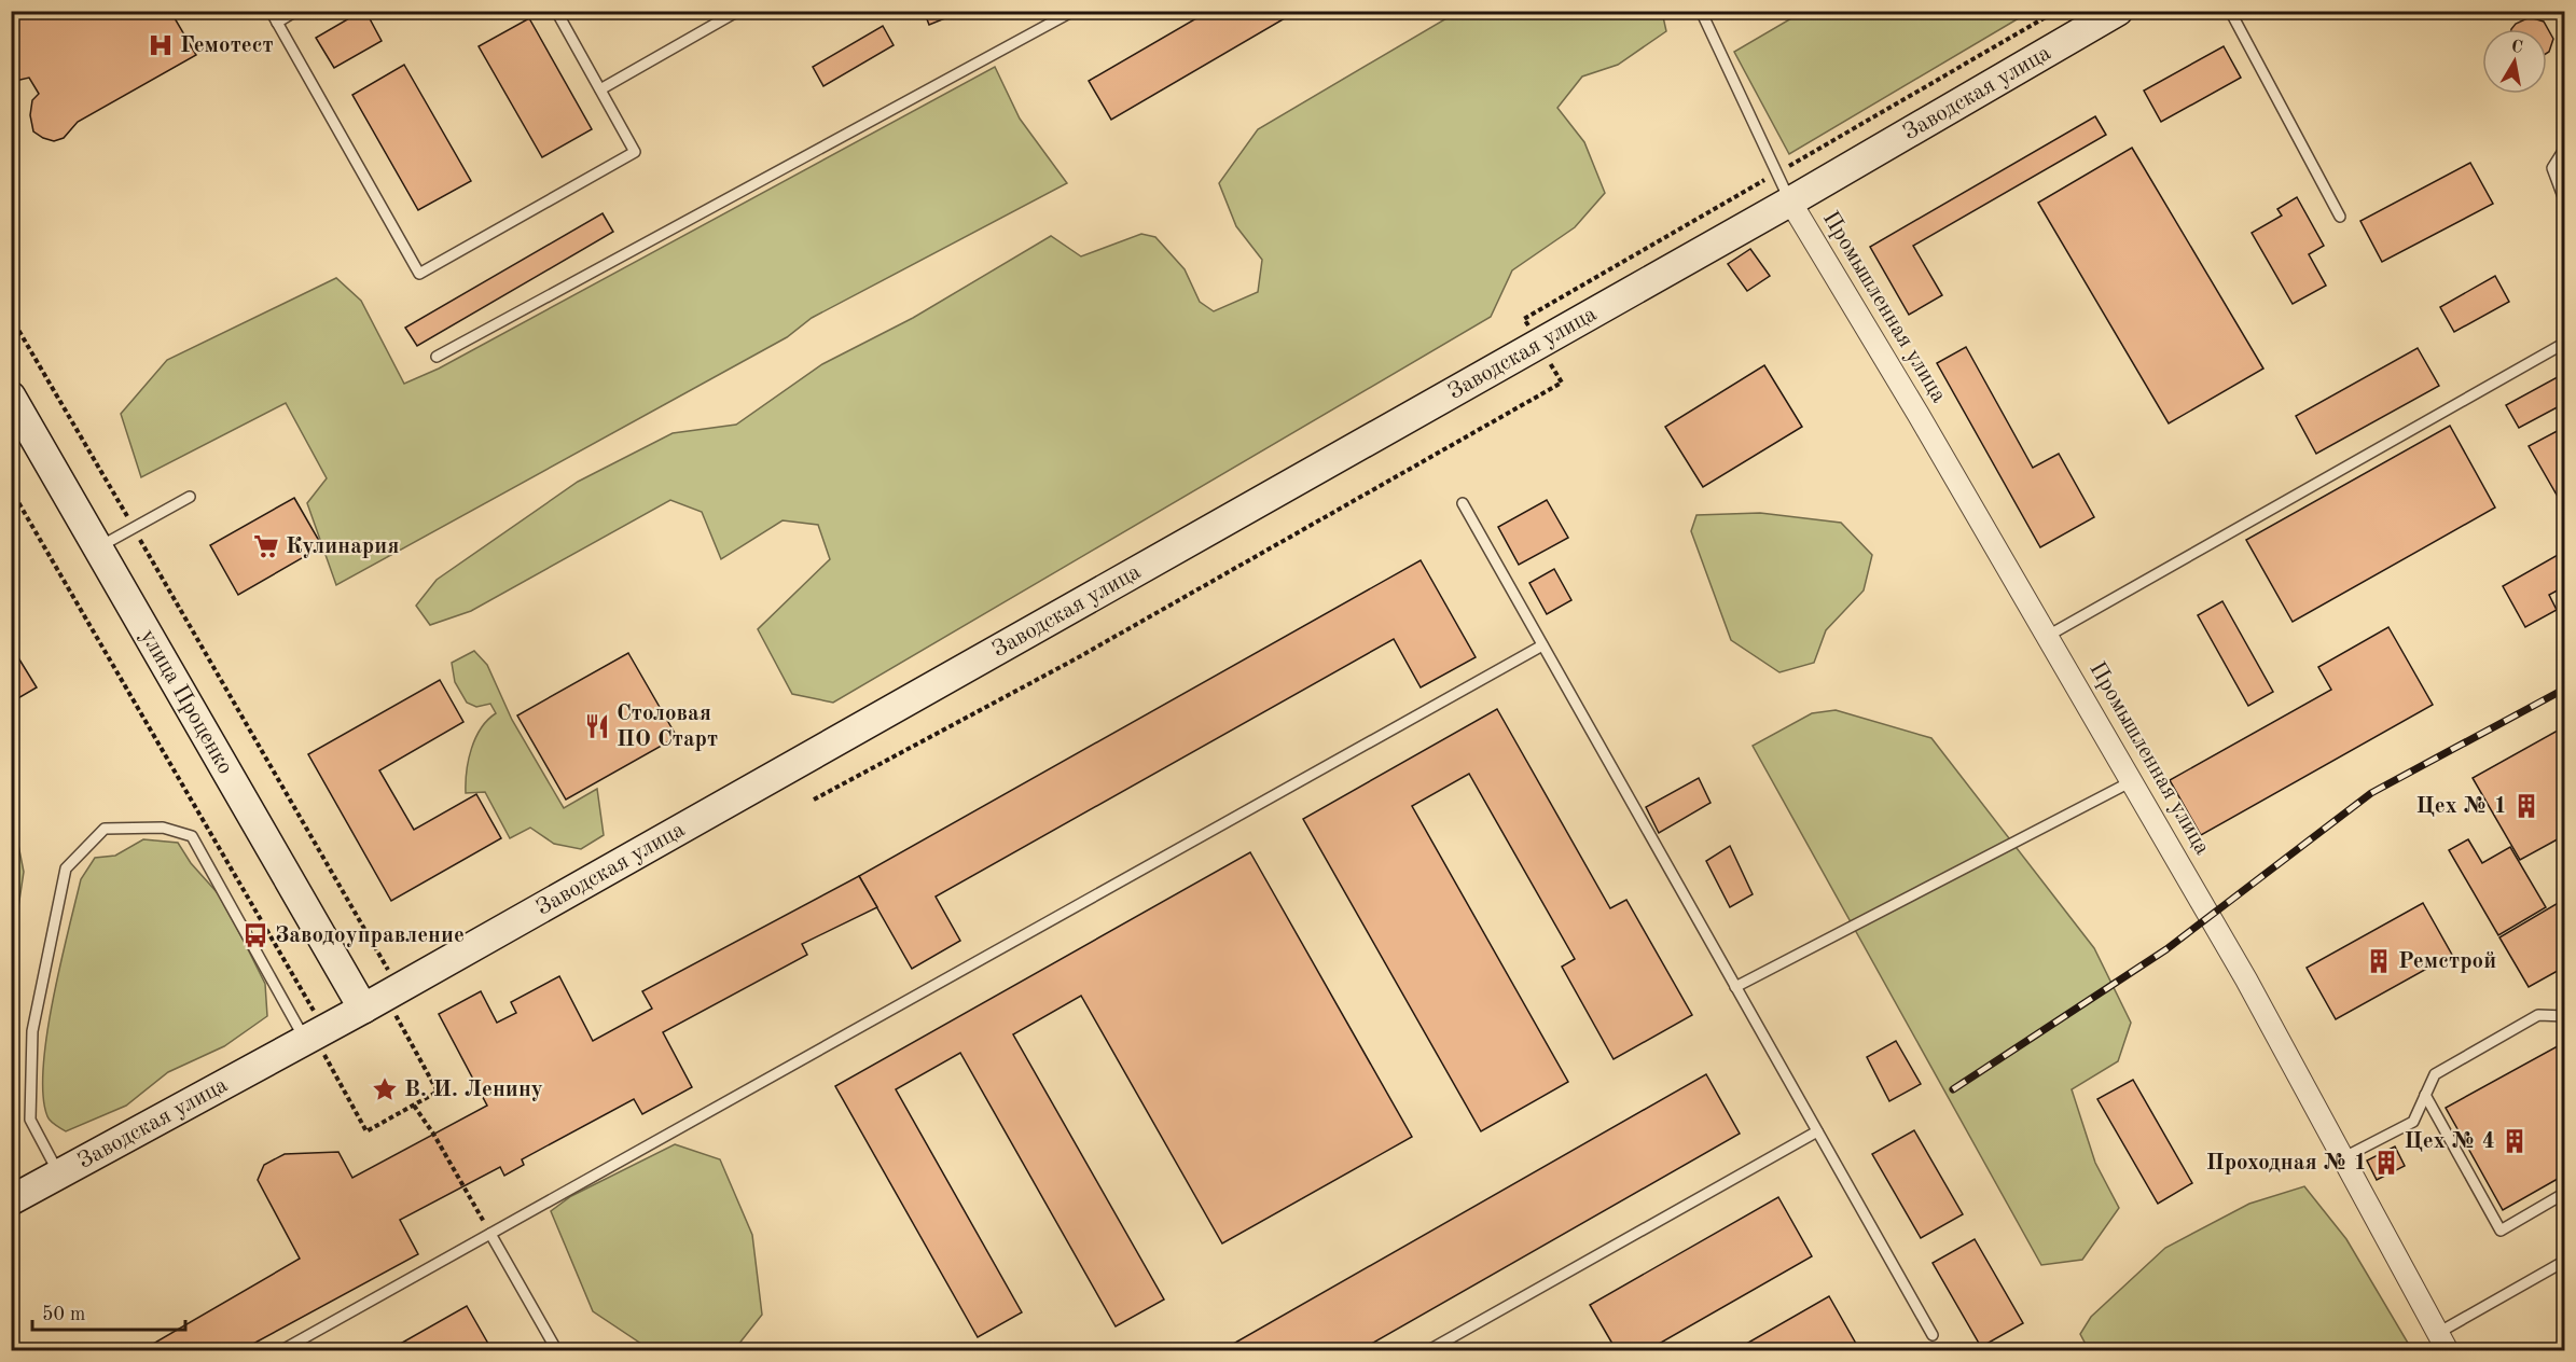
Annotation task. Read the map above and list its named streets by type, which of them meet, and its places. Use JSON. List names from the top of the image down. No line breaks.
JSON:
{"streets":{"main road":["Заводская улица","улица Проценко"],"street":["Промышленная улица"]},"crossings":[["Заводская улица","Промышленная улица"],["Заводская улица","улица Проценко"]],"places":{"hospital":["Гемотест"],"supermarket":["Кулинария"],"restaurant":["Столовая ПО Старт"],"building":["Цех № 1","Ремстрой","Цех № 4","Проходная № 1"],"bus stop":["Заводоуправление"],"place":["В. И. Ленину"]},"scale_bar":"50 m","north":"top"}
